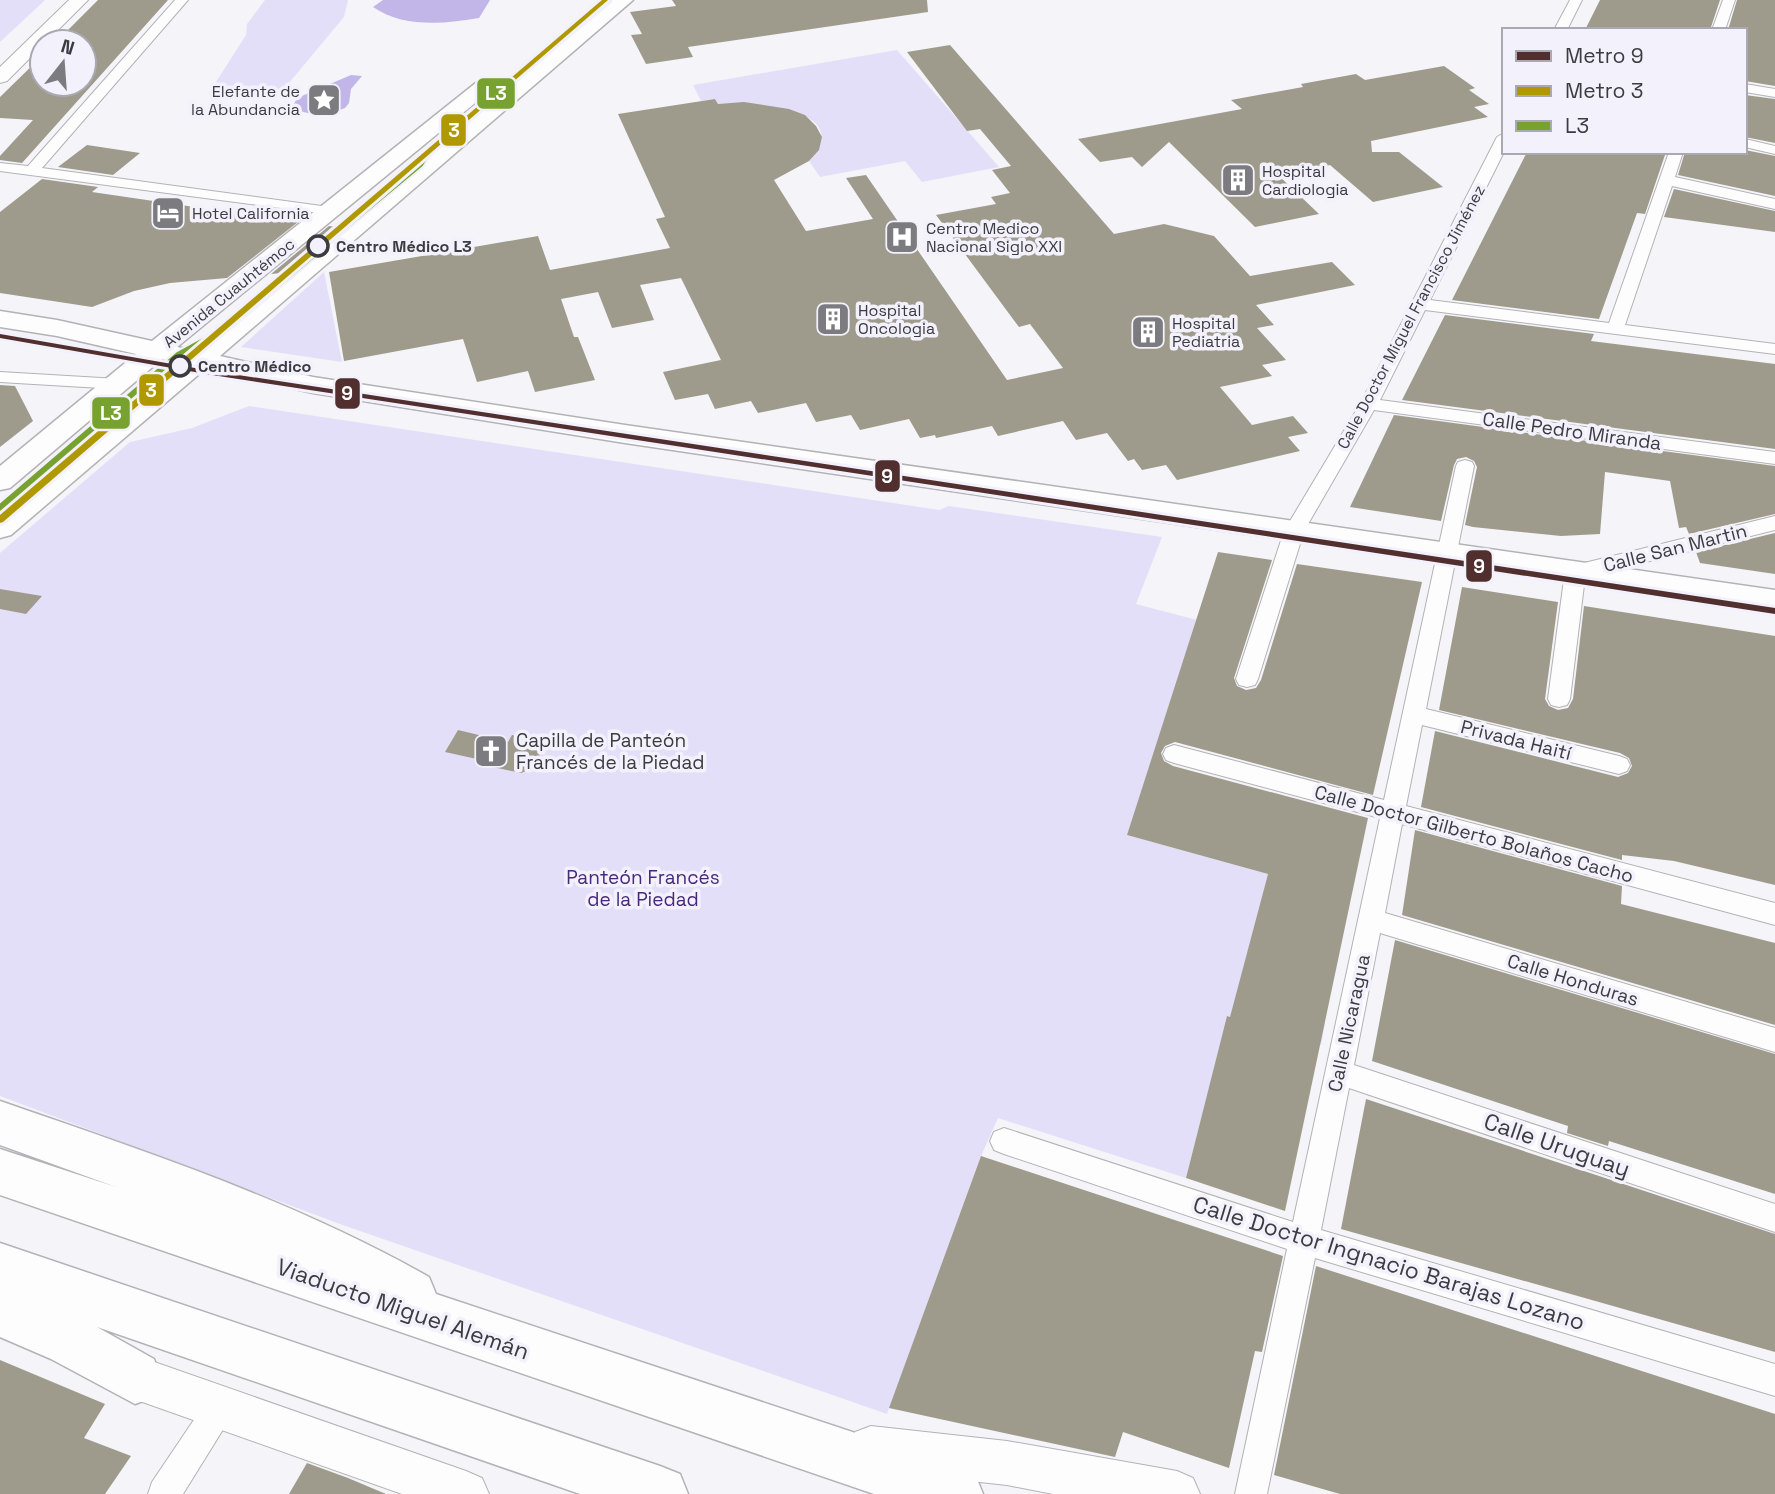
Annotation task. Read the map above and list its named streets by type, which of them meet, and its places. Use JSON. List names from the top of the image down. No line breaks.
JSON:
{"streets":{"highway":["Viaducto Miguel Alemán"],"main road":["Avenida Cuauhtémoc"],"street":["Calle Doctor Miguel Francisco Jiménez","Calle Pedro Miranda","Calle San Martin","Privada Haití","Calle Doctor Gilberto Bolaños Cacho","Calle Honduras","Calle Nicaragua","Calle Uruguay","Calle Doctor Ingnacio Barajas Lozano"]},"crossings":[["Calle Doctor Miguel Francisco Jiménez","Calle Pedro Miranda"],["Privada Haití","Calle Nicaragua"],["Calle Doctor Gilberto Bolaños Cacho","Calle Nicaragua"],["Calle Honduras","Calle Nicaragua"],["Calle Nicaragua","Calle Uruguay"],["Calle Nicaragua","Calle Doctor Ingnacio Barajas Lozano"]],"parks":["Panteón Francés de la Piedad"],"places":{"place":["Elefante de la Abundancia"],"building":["Hospital Cardiologia","Hospital Oncologia","Hospital Pediatria"],"hotel":["Hotel California"],"hospital":["Centro Medico Nacional Siglo XXI"],"other":["Centro Médico L3","Centro Médico"],"church":["Capilla de Panteón Francés de la Piedad"]},"lines":["metro line 3","transit line L3","metro line 9"],"legend":["Metro 9","Metro 3","L3"],"north":"top"}
